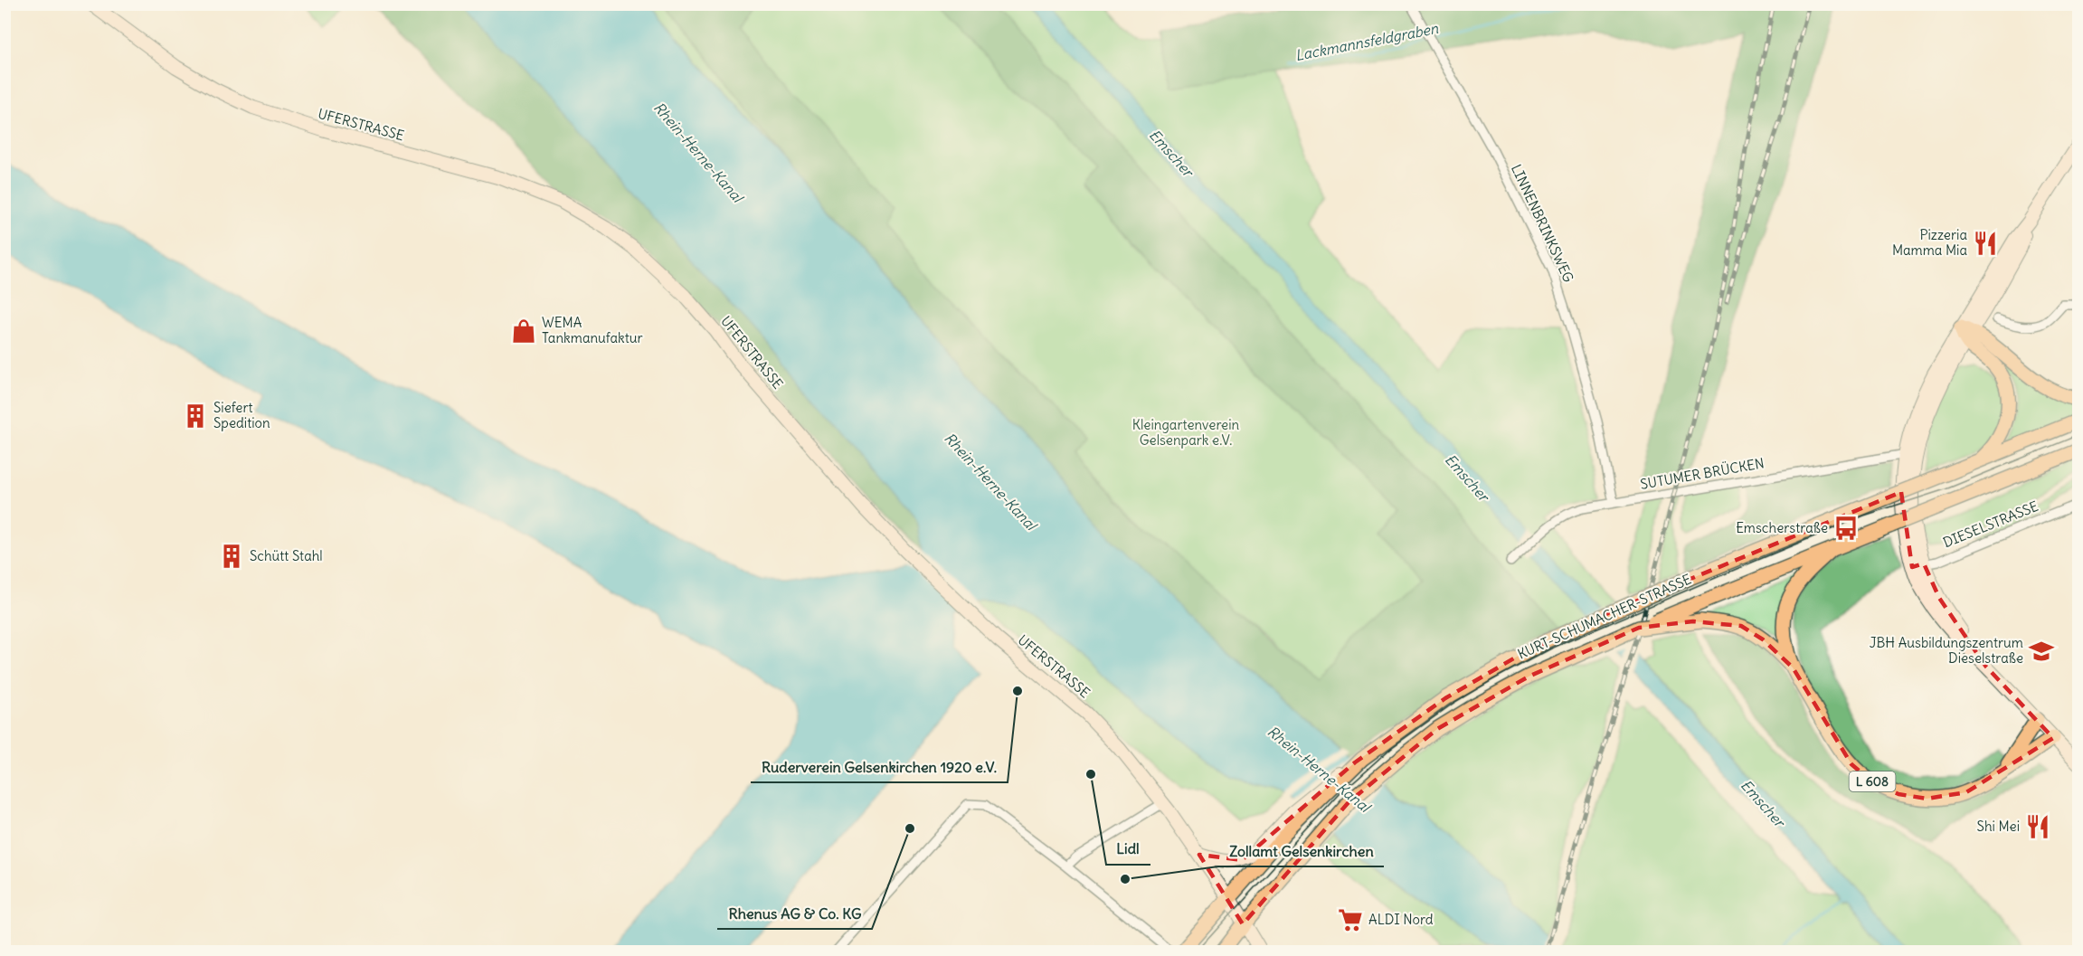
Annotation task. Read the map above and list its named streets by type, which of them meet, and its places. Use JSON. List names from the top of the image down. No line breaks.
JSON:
{"streets":{"main road":["UFERSTRASSE","KURT-SCHUMACHER-STRASSE","L 608"],"street":["LINNENBRINKSWEG","SUTUMER BRÜCKEN","DIESELSTRASSE"]},"crossings":[["UFERSTRASSE","KURT-SCHUMACHER-STRASSE"],["LINNENBRINKSWEG","SUTUMER BRÜCKEN"],["KURT-SCHUMACHER-STRASSE","L 608"]],"water":["Lackmannsfeldgraben","Rhein-Herne-Kanal","Emscher"],"parks":["Kleingartenverein Gelsenpark e.V."],"places":{"restaurant":["Pizzeria Mamma Mia","Shi Mei"],"shop":["WEMA Tankmanufaktur"],"building":["Siefert Spedition","Schütt Stahl"],"bus stop":["Emscherstraße"],"school or university":["JBH Ausbildungszentrum Dieselstraße"],"other":["Ruderverein Gelsenkirchen 1920 e.V.","Lidl","Rhenus AG & Co. KG","Zollamt Gelsenkirchen"],"supermarket":["ALDI Nord"]}}
